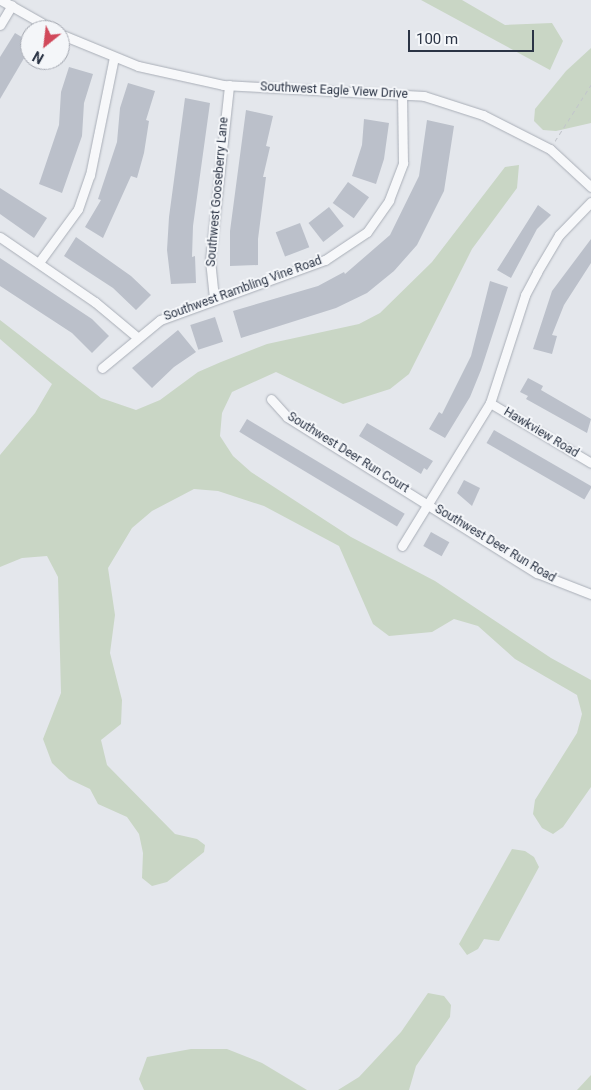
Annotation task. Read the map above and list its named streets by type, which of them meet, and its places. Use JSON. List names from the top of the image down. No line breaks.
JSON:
{"streets":{"street":["Southwest Eagle View Drive","Southwest Gooseberry Lane","Southwest Rambling Vine Road","Hawkview Road","Southwest Deer Run Court","Southwest Deer Run Road"]},"crossings":[["Southwest Eagle View Drive","Southwest Gooseberry Lane"],["Southwest Eagle View Drive","Southwest Rambling Vine Road"],["Southwest Gooseberry Lane","Southwest Rambling Vine Road"],["Southwest Deer Run Court","Southwest Deer Run Road"]],"scale_bar":"100 m","north":"bottom left"}
